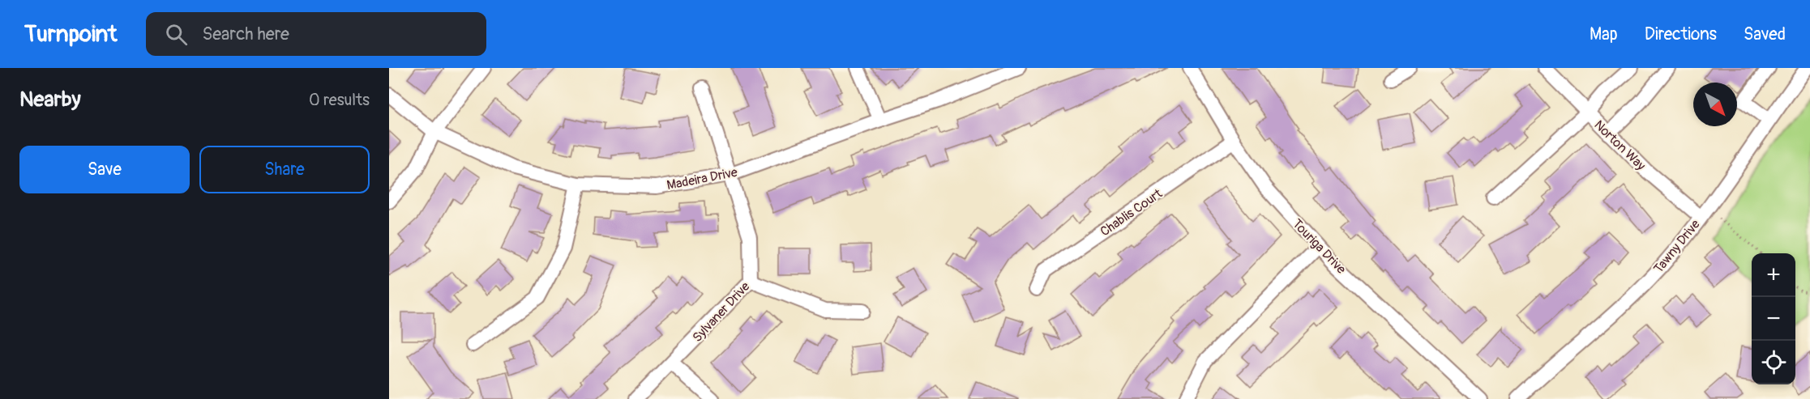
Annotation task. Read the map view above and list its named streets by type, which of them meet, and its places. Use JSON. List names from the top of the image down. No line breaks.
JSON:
{"streets":{"street":["Norton Way","Madeira Drive","Chablis Court","Touriga Drive","Tawny Drive","Sylvaner Drive"]},"crossings":[["Norton Way","Tawny Drive"],["Madeira Drive","Sylvaner Drive"],["Chablis Court","Touriga Drive"]],"north":"bottom right","page":{"header":"Turnpoint","search":"Search here","nav":["Map","Directions","Saved"],"heading":["Nearby","0 results"],"buttons":["Save","Share"],"map_buttons":["+","−"]}}
